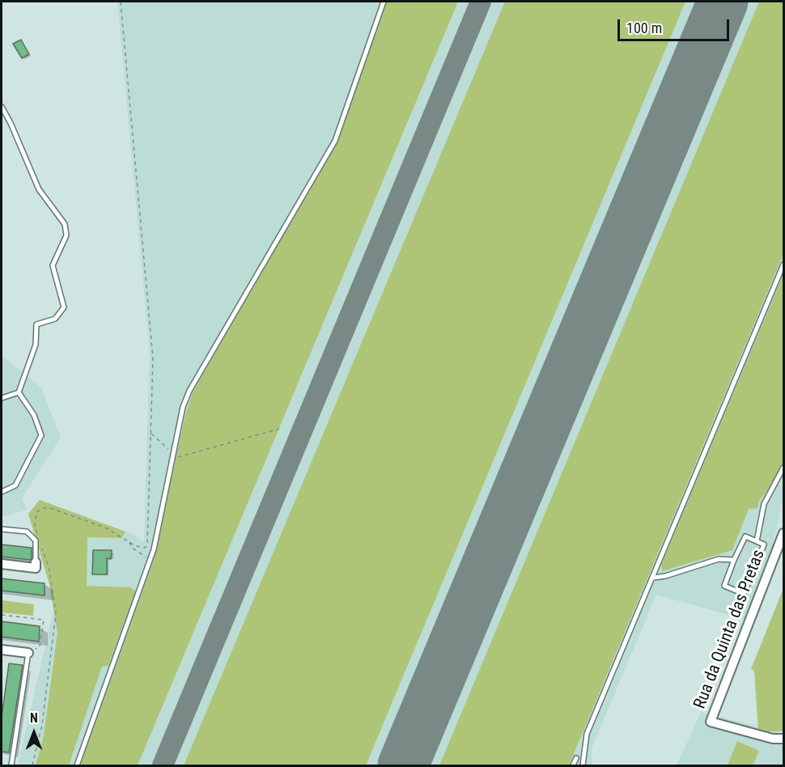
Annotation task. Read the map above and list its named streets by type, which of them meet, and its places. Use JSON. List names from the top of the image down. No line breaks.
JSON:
{"streets":{"street":["Rua da Quinta das Pretas"]},"scale_bar":"100 m","north":"top"}
